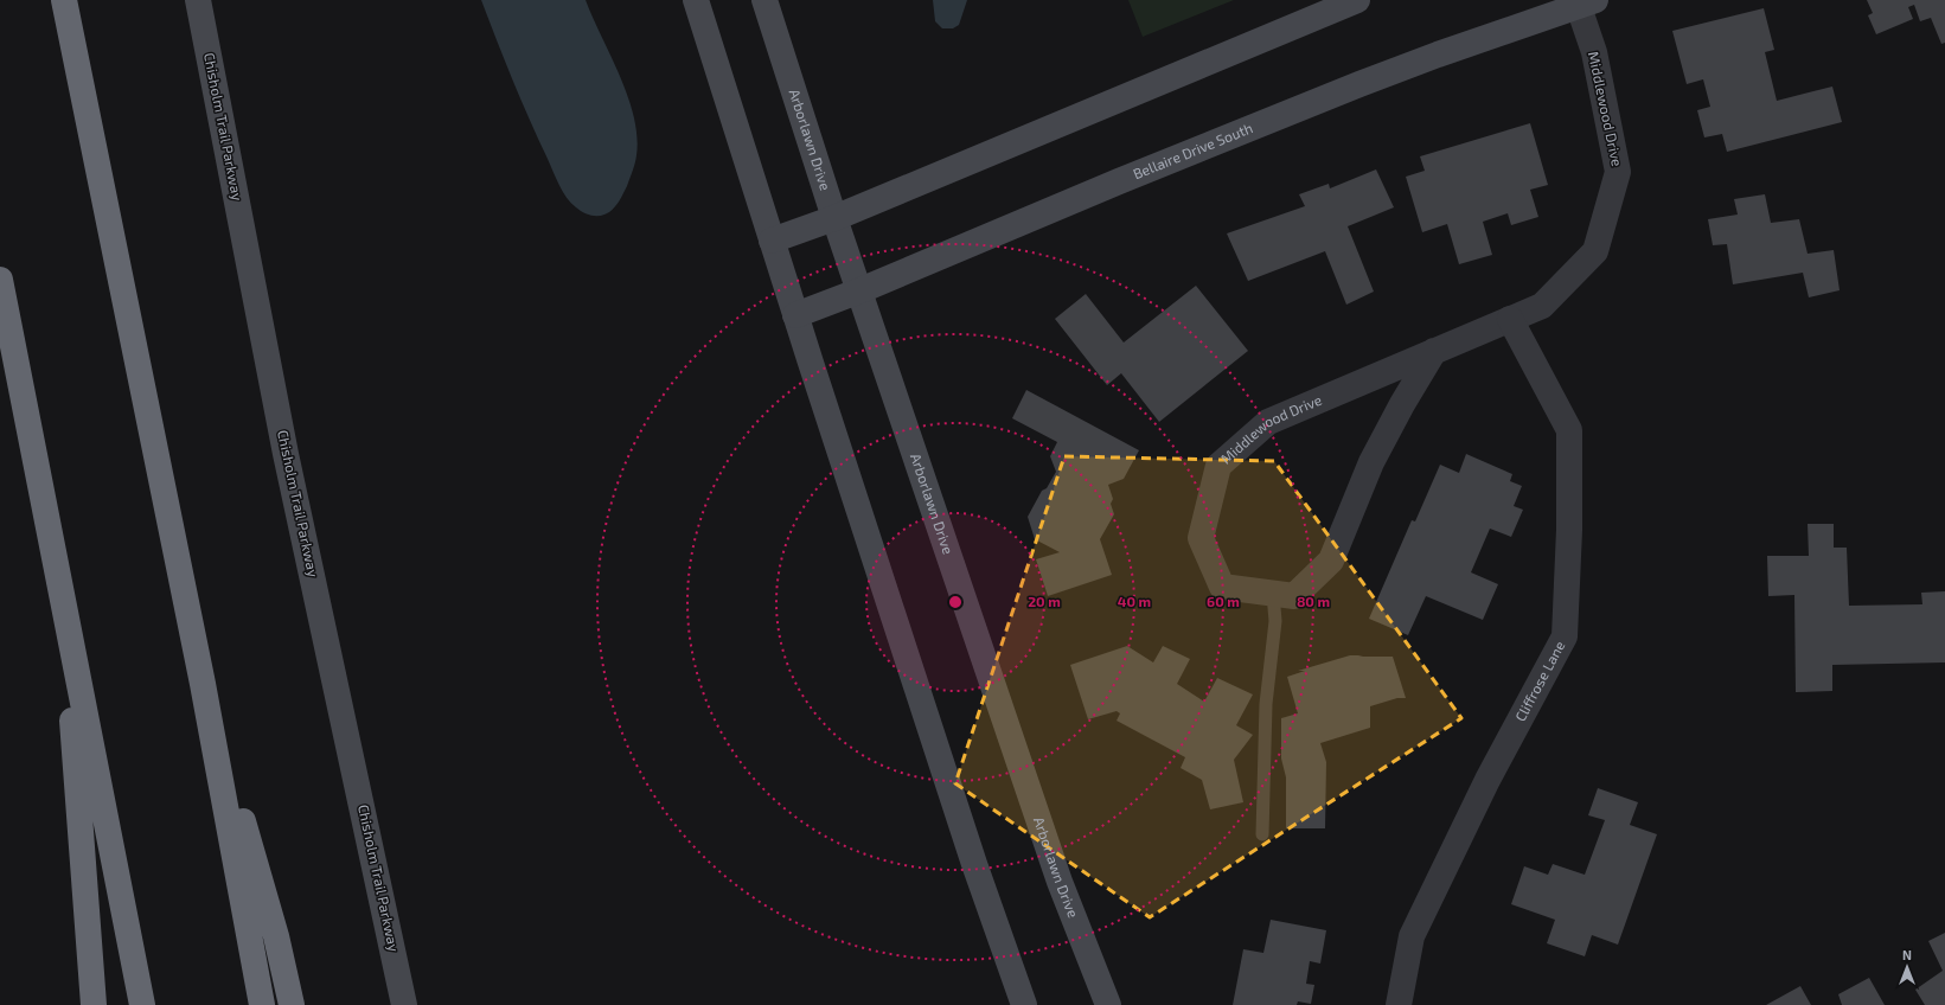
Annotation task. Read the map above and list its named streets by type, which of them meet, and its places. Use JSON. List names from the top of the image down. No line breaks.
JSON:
{"streets":{"main road":["Chisholm Trail Parkway","Arborlawn Drive","Bellaire Drive South"],"street":["Middlewood Drive","Cliffrose Lane"]},"crossings":[["Middlewood Drive","Bellaire Drive South"],["Middlewood Drive","Cliffrose Lane"],["Arborlawn Drive","Bellaire Drive South"]],"north":"top","rings":["20 m","40 m","60 m","80 m"]}
